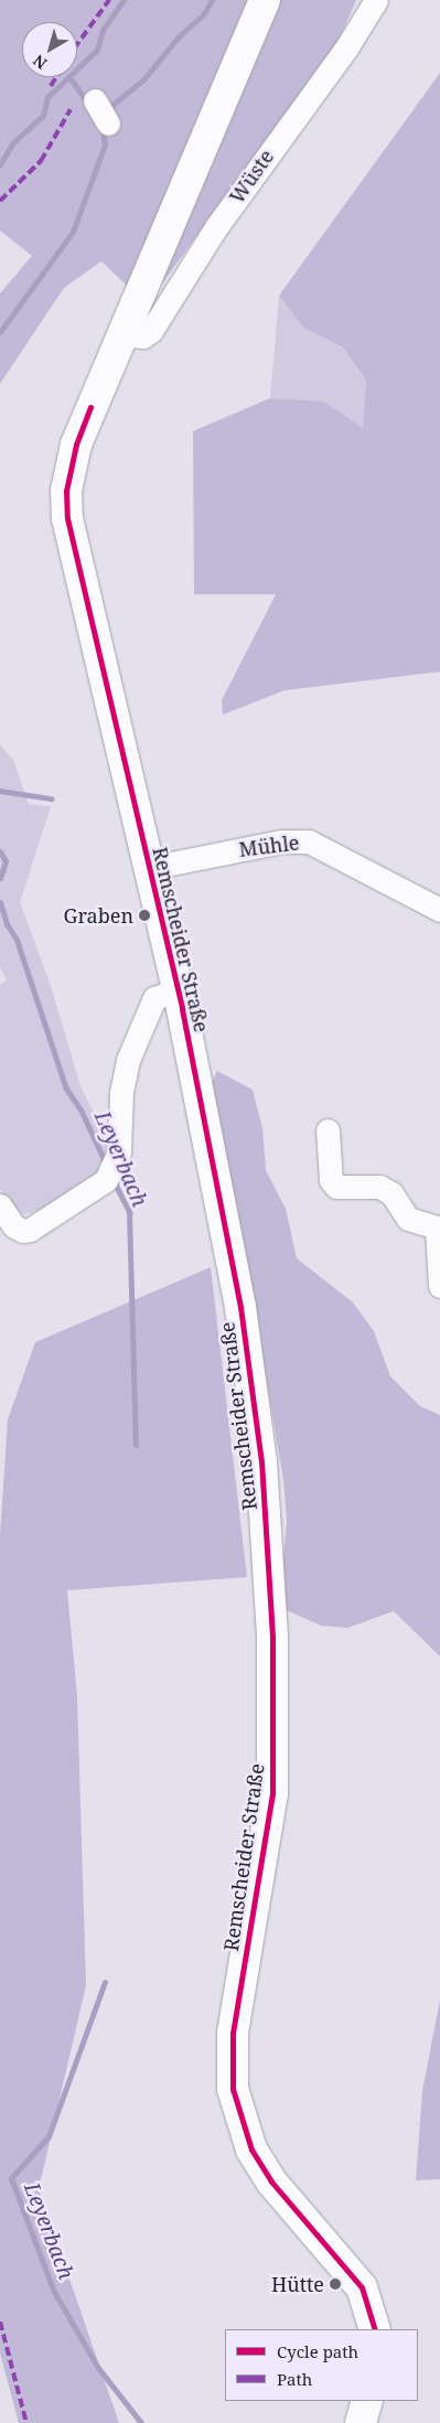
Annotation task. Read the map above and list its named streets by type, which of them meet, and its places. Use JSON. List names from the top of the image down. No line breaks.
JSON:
{"streets":{"main road":["Remscheider Straße"],"street":["Wüste","Mühle"]},"crossings":[["Wüste","Remscheider Straße"],["Mühle","Remscheider Straße"]],"water":["Leyerbach"],"places":["Graben","Hütte"],"legend":["Cycle path","Path"],"north":"bottom left"}
